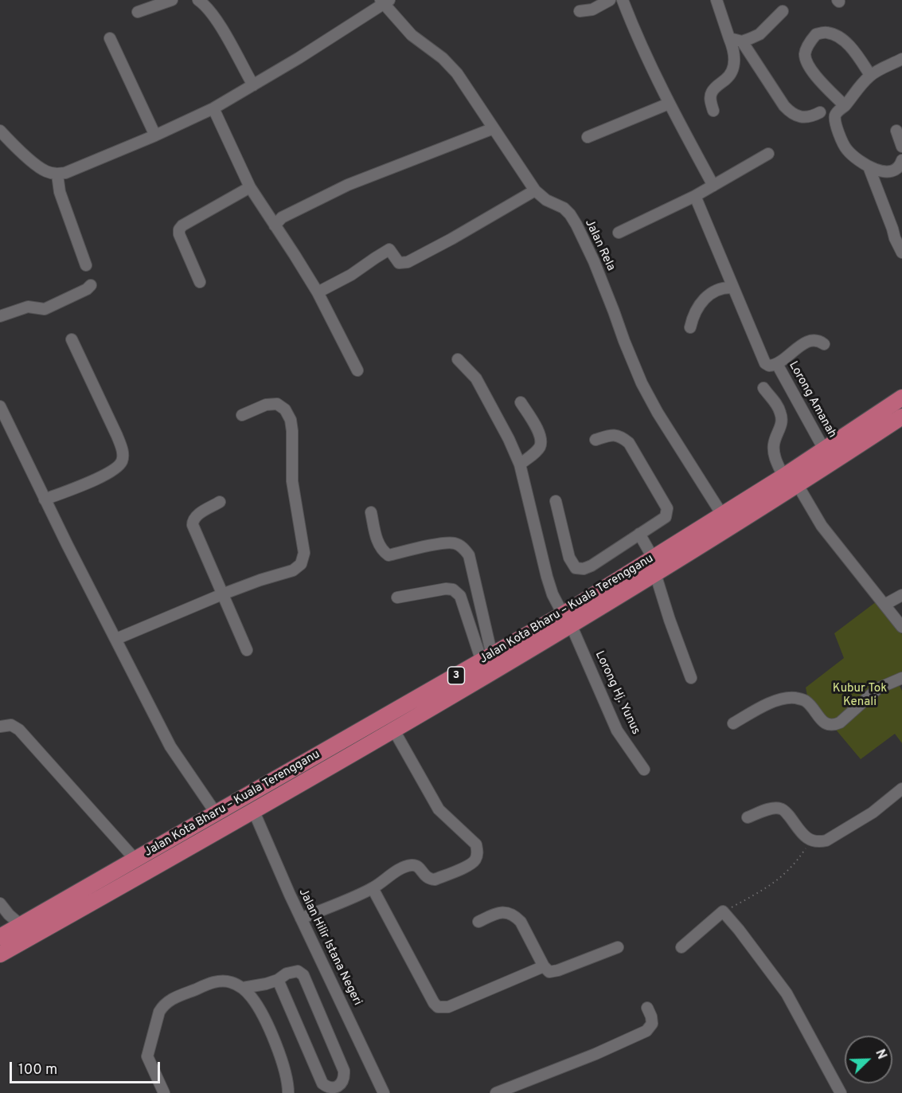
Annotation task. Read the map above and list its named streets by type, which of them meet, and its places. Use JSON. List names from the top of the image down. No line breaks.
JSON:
{"streets":{"highway":["Jalan Kota Bharu – Kuala Terengganu","3"],"street":["Jalan Rela","Lorong Amanah","Lorong Hj. Yunus","Jalan Hilir Istana Negeri"]},"crossings":[["Jalan Rela","Jalan Kota Bharu – Kuala Terengganu"],["Lorong Amanah","Jalan Kota Bharu – Kuala Terengganu"],["Jalan Kota Bharu – Kuala Terengganu","Lorong Hj. Yunus"],["Jalan Kota Bharu – Kuala Terengganu","Jalan Hilir Istana Negeri"]],"parks":["Kubur Tok Kenali"],"scale_bar":"100 m","north":"top right"}
